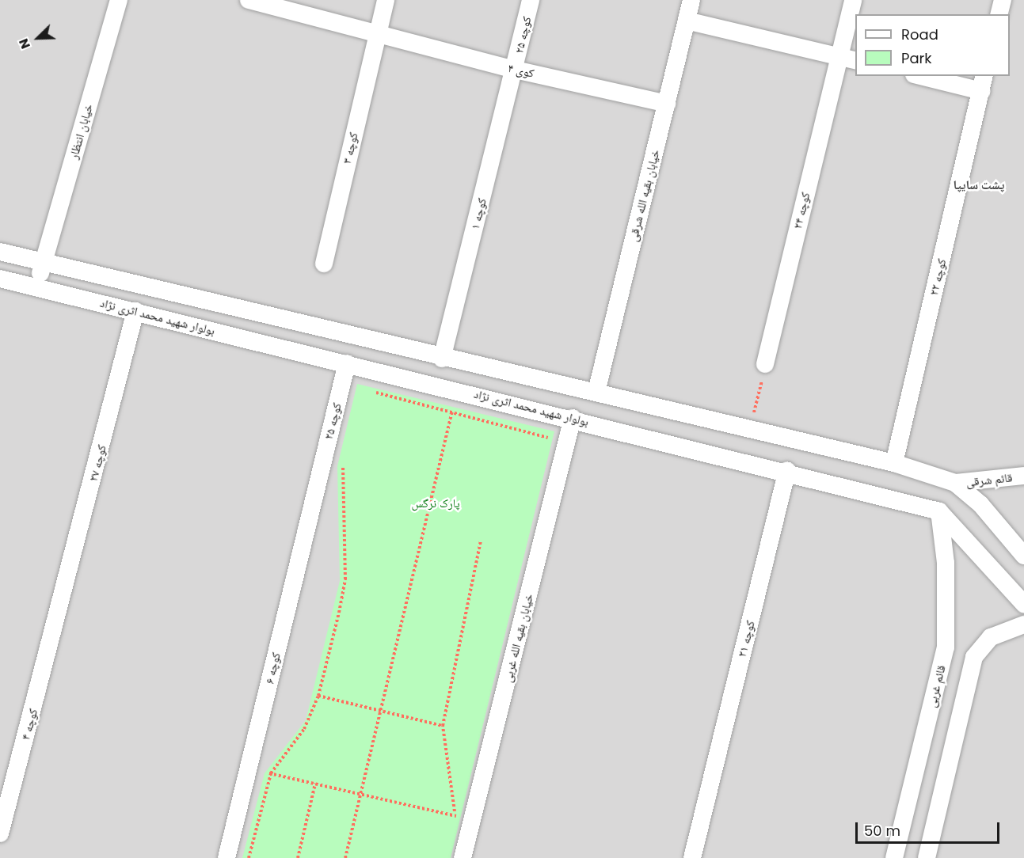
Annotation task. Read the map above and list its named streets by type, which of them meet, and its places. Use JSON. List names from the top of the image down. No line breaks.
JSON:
{"streets":{"street":["کوچه ۲۵","کوی ۴","خیابان انتظار","کوچه ۳","خیابان بقیه الله شرقی","کوچه ۲۴","کوچه ۱","کوچه ۲۲","بولوار شهید محمد اثری نژاد","کوچه ۲۷","قائم شرقی","خیابان بقیه الله غربی","کوچه ۲۱","کوچه ۶","قائم غربی","کوچه ۴"]},"crossings":[["کوچه ۲۵","کوی ۴"],["کوچه ۲۵","کوچه ۱"],["کوچه ۲۵","بولوار شهید محمد اثری نژاد"],["کوچه ۲۵","کوچه ۶"],["کوی ۴","کوچه ۳"],["کوی ۴","خیابان بقیه الله شرقی"],["کوی ۴","کوچه ۱"],["خیابان انتظار","بولوار شهید محمد اثری نژاد"],["بولوار شهید محمد اثری نژاد","کوچه ۲۷"],["بولوار شهید محمد اثری نژاد","خیابان بقیه الله غربی"],["بولوار شهید محمد اثری نژاد","کوچه ۲۱"],["بولوار شهید محمد اثری نژاد","قائم غربی"],["کوچه ۲۷","کوچه ۴"]],"districts":["پشت سایپا"],"parks":["پارک نرگس"],"legend":["Road","Park"],"scale_bar":"50 m","north":"bottom left"}
